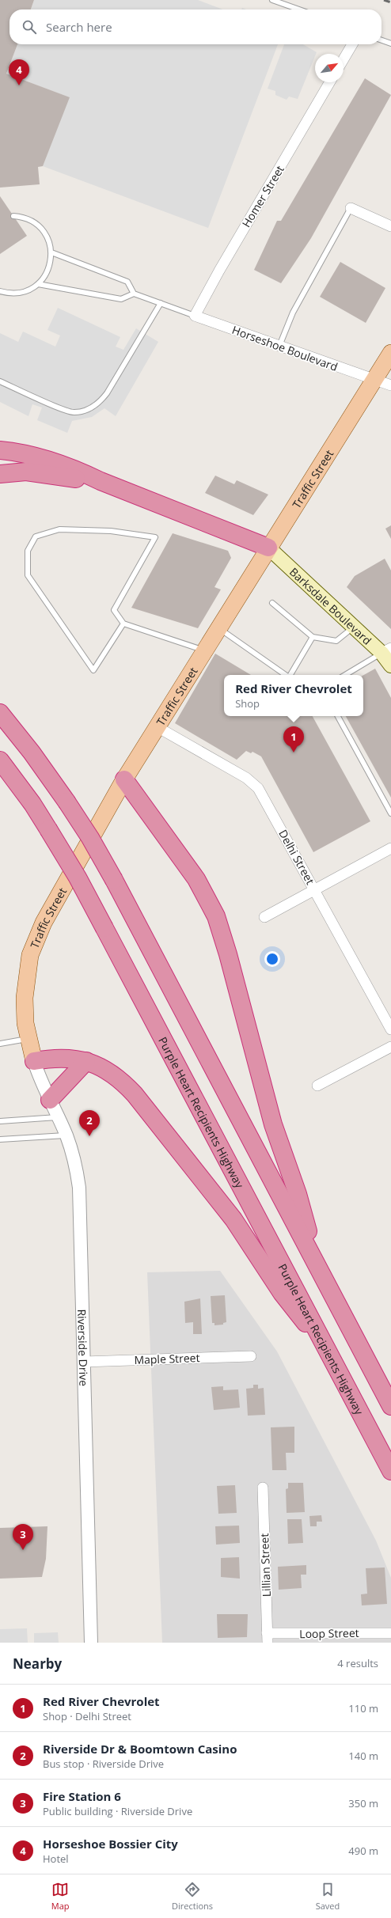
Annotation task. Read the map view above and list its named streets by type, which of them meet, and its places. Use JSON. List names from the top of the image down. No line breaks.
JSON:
{"streets":{"highway":["Purple Heart Recipients Highway"],"main road":["Traffic Street","Barksdale Boulevard"],"street":["Homer Street","Horseshoe Boulevard","Delhi Street","Riverside Drive","Maple Street","Lillian Street","Loop Street"]},"crossings":[["Homer Street","Horseshoe Boulevard"],["Horseshoe Boulevard","Traffic Street"],["Traffic Street","Barksdale Boulevard"],["Traffic Street","Delhi Street"],["Traffic Street","Riverside Drive"],["Riverside Drive","Maple Street"],["Lillian Street","Loop Street"]],"north":"top right","page":{"search":"Search here","pins":["4","1","2","3"],"popup":["Red River Chevrolet","Shop"],"heading":["Nearby","4 results"],"list":[{"mark":"1","name":"Red River Chevrolet","note":"Shop · Delhi Street","value":"110 m"},{"mark":"2","name":"Riverside Dr & Boomtown Casino","note":"Bus stop · Riverside Drive","value":"140 m"},{"mark":"3","name":"Fire Station 6","note":"Public building · Riverside Drive","value":"350 m"},{"mark":"4","name":"Horseshoe Bossier City","note":"Hotel","value":"490 m"}],"nav":["Map","Directions","Saved"]}}
